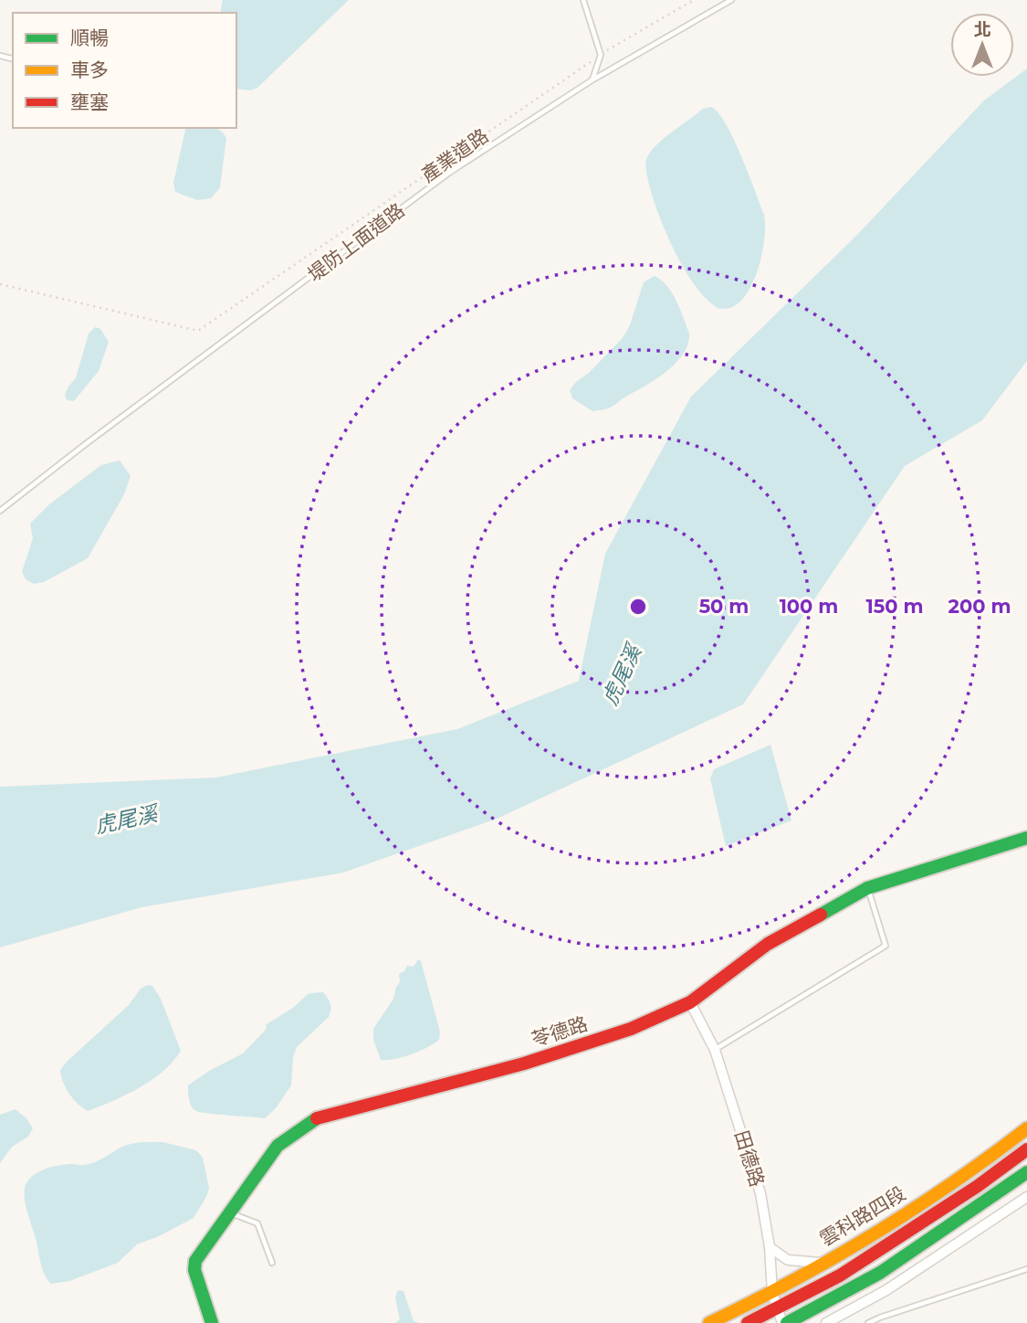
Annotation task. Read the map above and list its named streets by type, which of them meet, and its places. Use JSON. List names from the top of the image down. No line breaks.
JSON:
{"streets":{"street":["苓德路","田德路","雲科路四段"],"lane":["堤防上面道路"],"path":["產業道路"]},"crossings":[["苓德路","田德路"],["田德路","雲科路四段"]],"water":["虎尾溪"],"legend":["順暢","車多","壅塞"],"north":"top","rings":["50 m","100 m","150 m","200 m"]}
